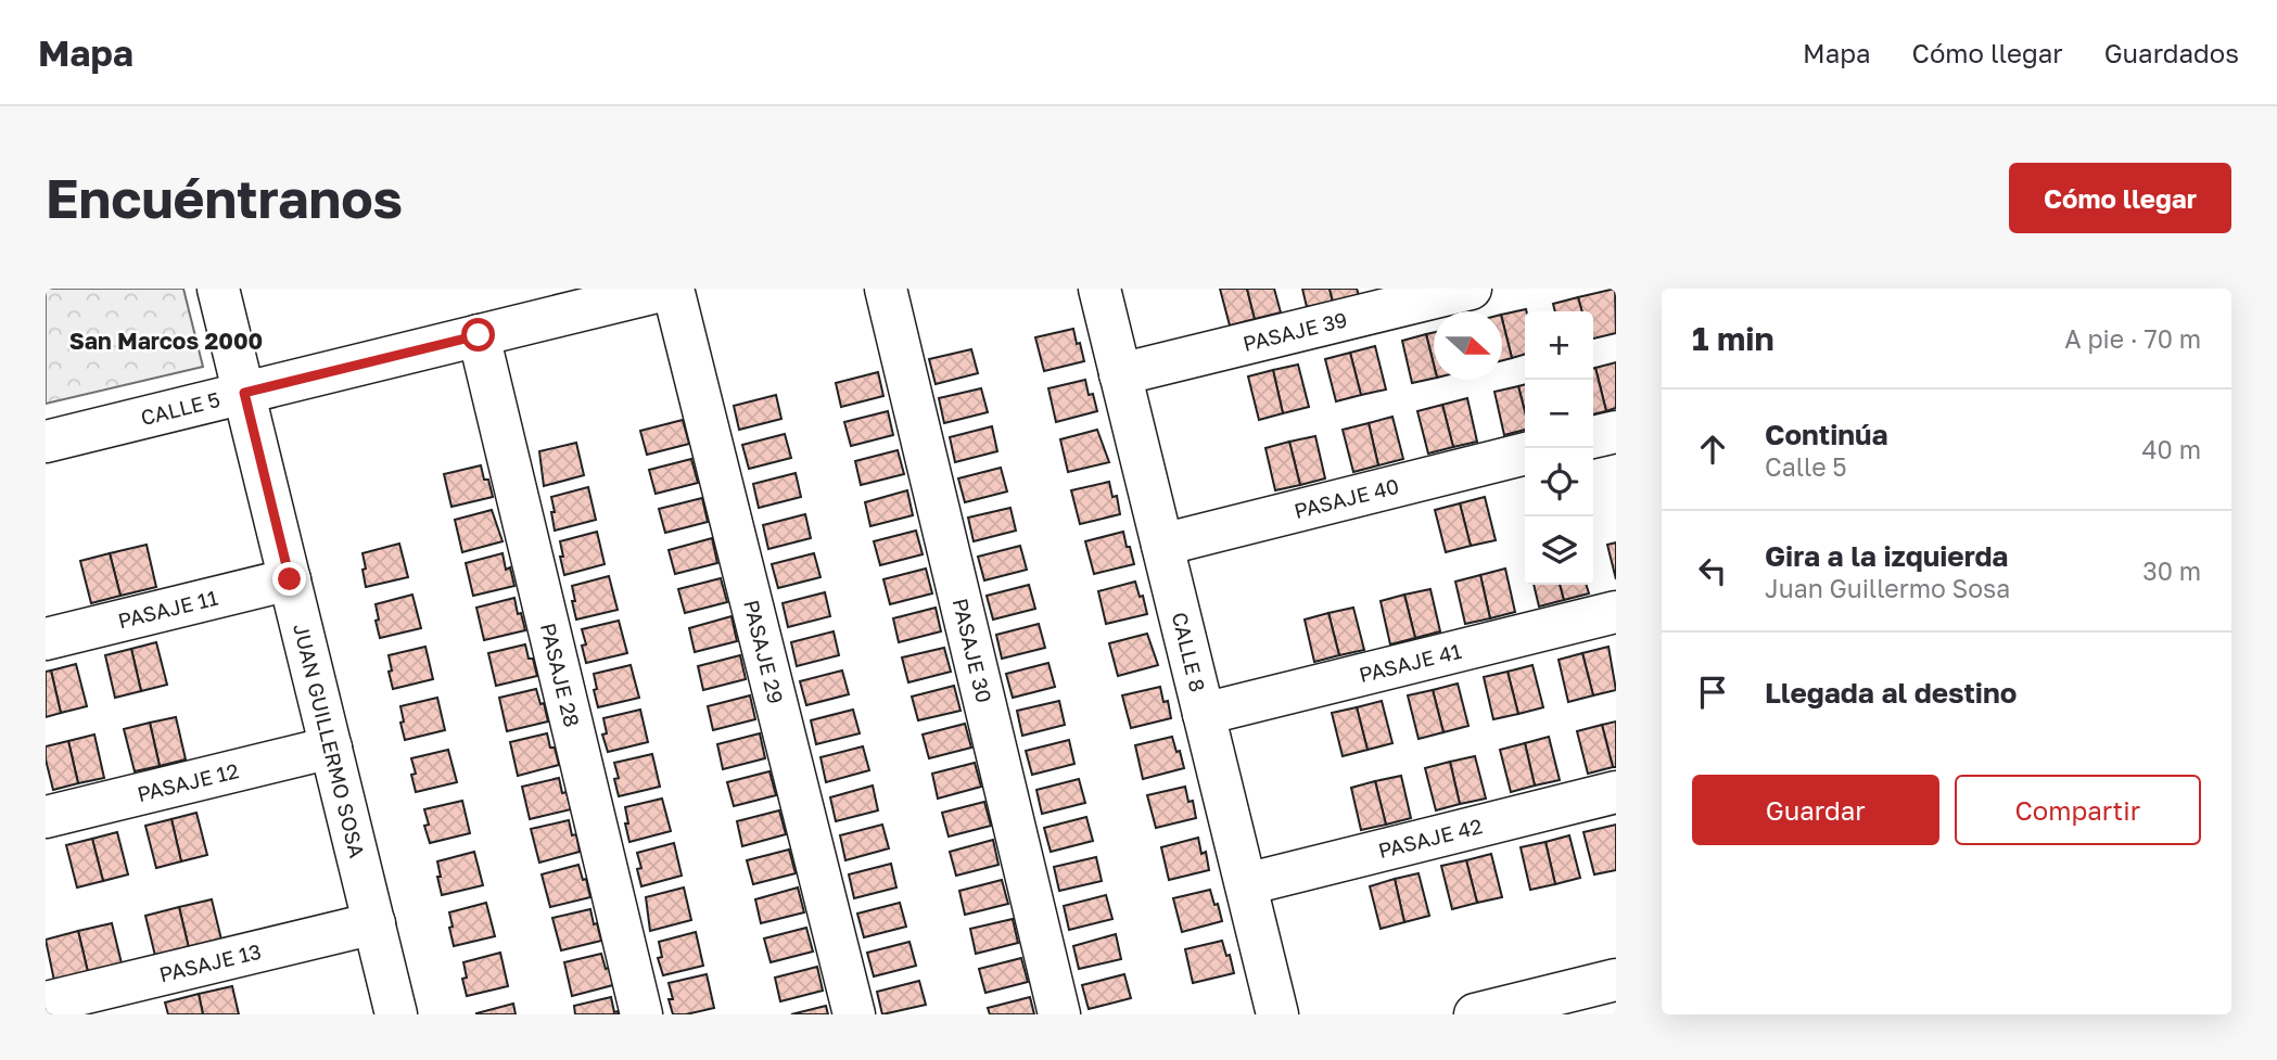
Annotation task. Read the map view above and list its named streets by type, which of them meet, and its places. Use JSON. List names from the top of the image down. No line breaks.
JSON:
{"streets":{"street":["PASAJE 39","CALLE 5","PASAJE 40","PASAJE 11","PASAJE 29","PASAJE 30","CALLE 8","PASAJE 41","PASAJE 28","JUAN GUILLERMO SOSA","PASAJE 12","PASAJE 42","PASAJE 13"]},"crossings":[["PASAJE 39","CALLE 8"],["CALLE 5","PASAJE 29"],["CALLE 5","PASAJE 28"],["CALLE 5","JUAN GUILLERMO SOSA"],["PASAJE 40","CALLE 8"],["PASAJE 11","JUAN GUILLERMO SOSA"],["CALLE 8","PASAJE 41"],["CALLE 8","PASAJE 42"],["JUAN GUILLERMO SOSA","PASAJE 12"],["JUAN GUILLERMO SOSA","PASAJE 13"]],"districts":["San Marcos 2000"],"north":"right","page":{"header":"Mapa","nav":["Mapa","Cómo llegar","Guardados"],"buttons":["Cómo llegar",["Guardar","Compartir"]],"title":"Encuéntranos","heading":["1 min","A pie · 70 m"],"map_buttons":["+","−"],"list":[["Continúa","Calle 5","40 m"],["Gira a la izquierda","Juan Guillermo Sosa","30 m"],"Llegada al destino"]}}
